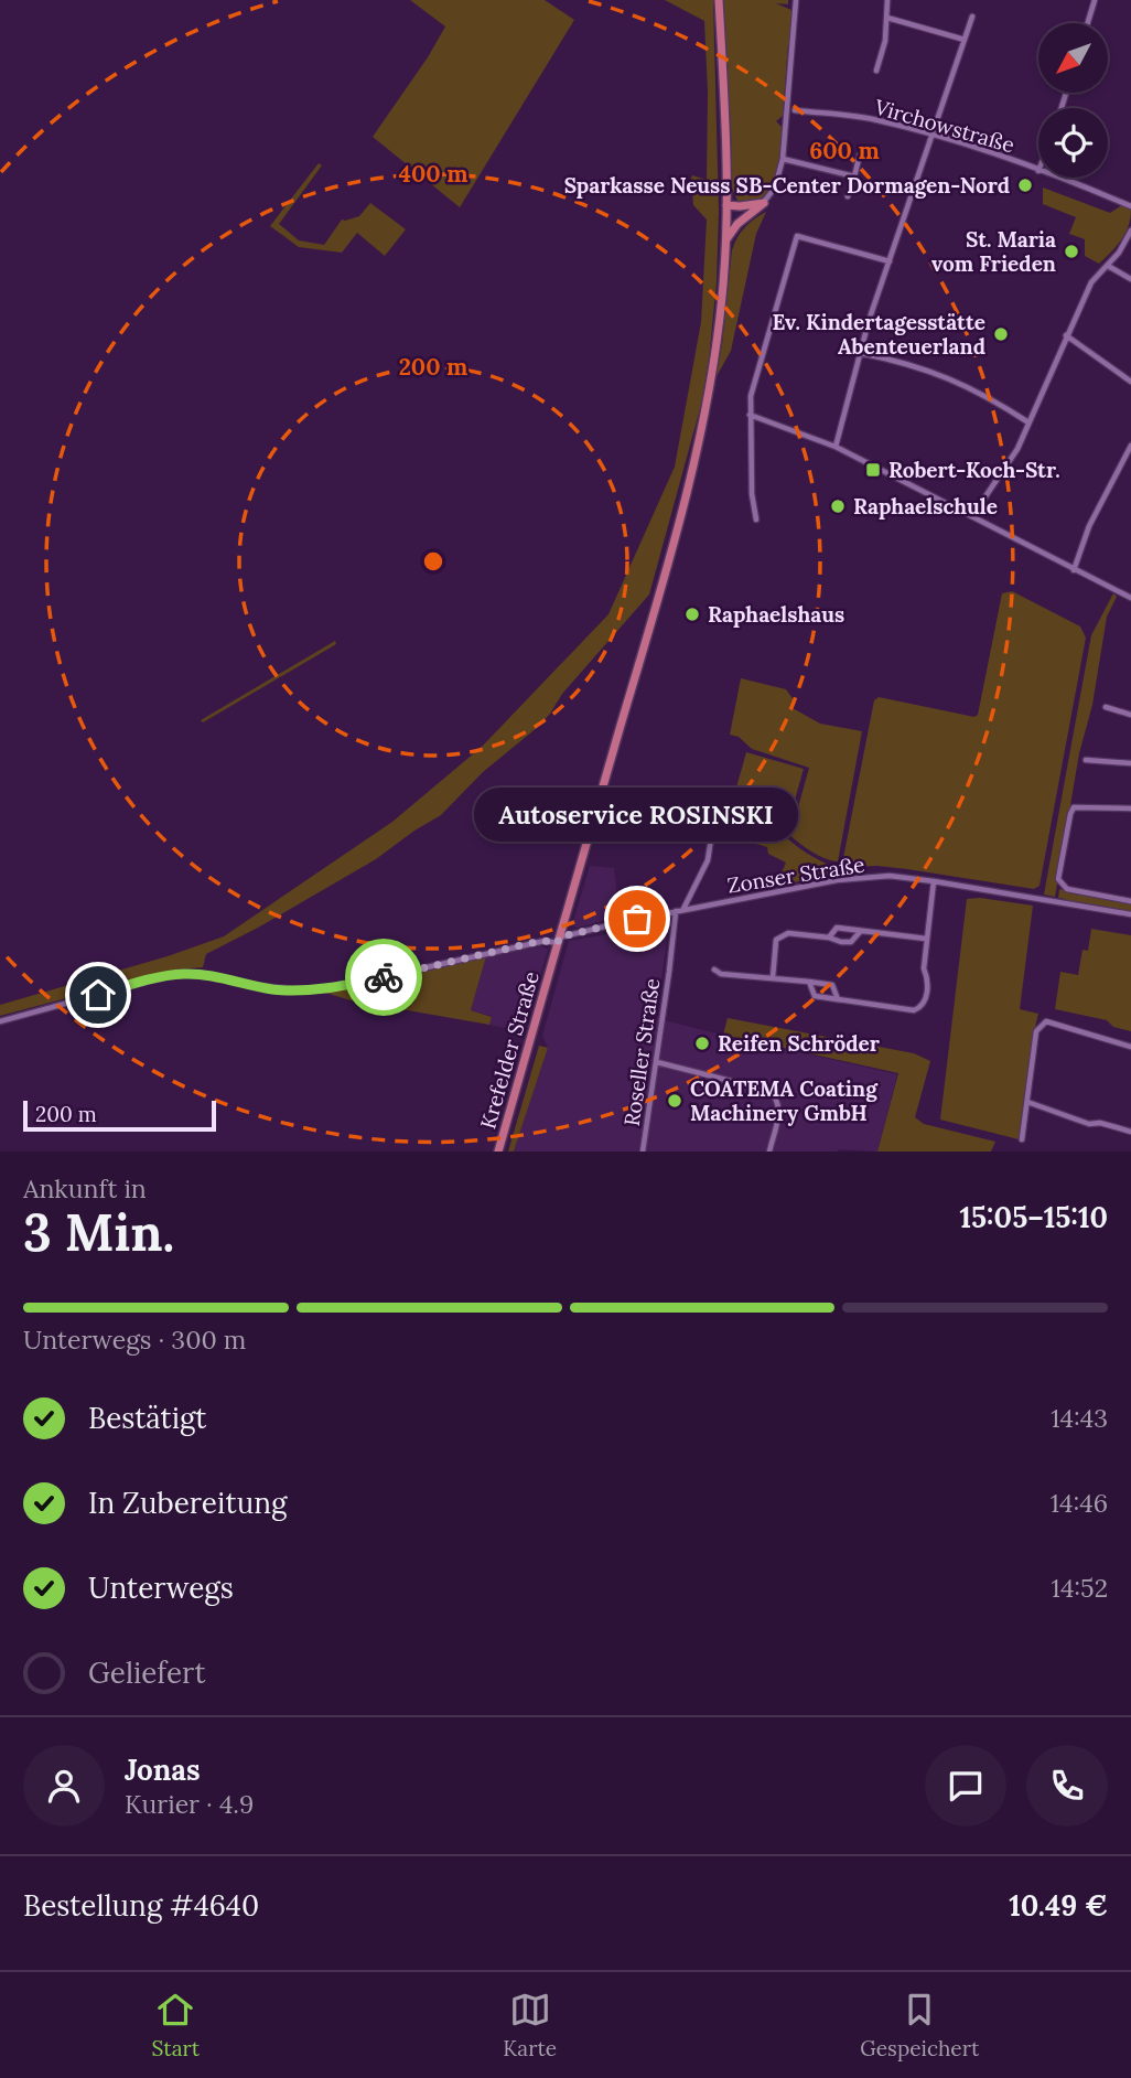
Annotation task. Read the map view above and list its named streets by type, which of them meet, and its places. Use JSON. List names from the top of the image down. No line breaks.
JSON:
{"streets":{"main road":["Krefelder Straße"],"street":["Virchowstraße","Zonser Straße","Roseller Straße"]},"crossings":[["Zonser Straße","Krefelder Straße"],["Zonser Straße","Roseller Straße"]],"places":{"other":["Sparkasse Neuss SB-Center Dormagen-Nord","St. Maria vom Frieden","Ev. Kindertagesstätte Abenteuerland","Raphaelschule","Raphaelshaus","Autoservice ROSINSKI","Reifen Schröder","COATEMA Coating Machinery GmbH"],"transit":["Robert-Koch-Str."]},"scale_bar":"200 m","north":"bottom left","page":{"bubble":"Autoservice ROSINSKI","scale":"200 m","heading":["3 Min.","Ankunft in","15:05–15:10"],"panel":["Jonas","Kurier · 4.9","Bestellung #4640","10.49 €"],"bar":"Unterwegs · 300 m","list":[["Bestätigt","14:43"],["In Zubereitung","14:46"],["Unterwegs","14:52"],"Geliefert"],"tabs":["Start","Karte","Gespeichert"]},"rings":["600 m","400 m","200 m"]}
